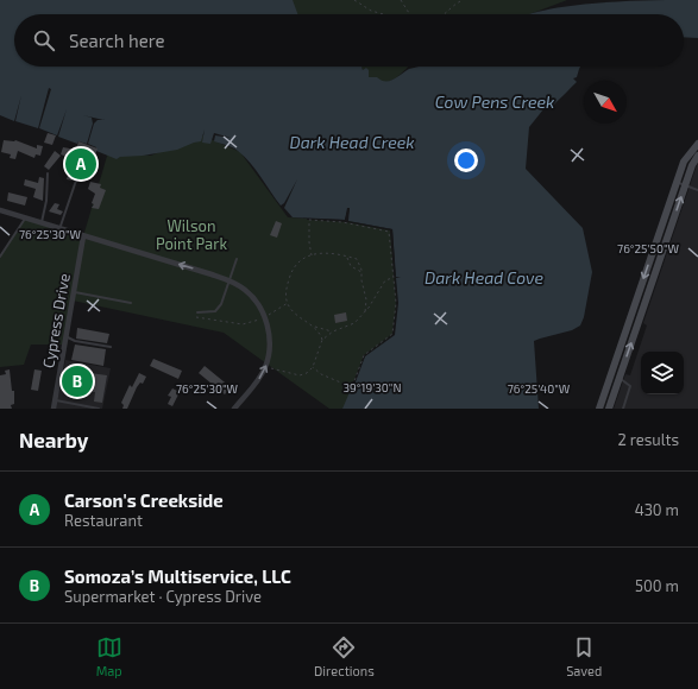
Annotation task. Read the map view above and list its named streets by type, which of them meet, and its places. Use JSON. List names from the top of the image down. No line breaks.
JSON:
{"streets":{"street":["Cypress Drive"]},"water":["Cow Pens Creek","Dark Head Creek","Dark Head Cove"],"parks":["Wilson Point Park"],"north":"bottom right","page":{"search":"Search here","pins":["A","B"],"heading":["Nearby","2 results"],"list":[{"mark":"A","name":"Carson's Creekside","note":"Restaurant","value":"430 m"},{"mark":"B","name":"Somoza’s Multiservice, LLC","note":"Supermarket · Cypress Drive","value":"500 m"}],"nav":["Map","Directions","Saved"]},"coordinates":["76°25'30\"W","76°25'50\"W","39°19'30\"N","76°25'40\"W"]}
